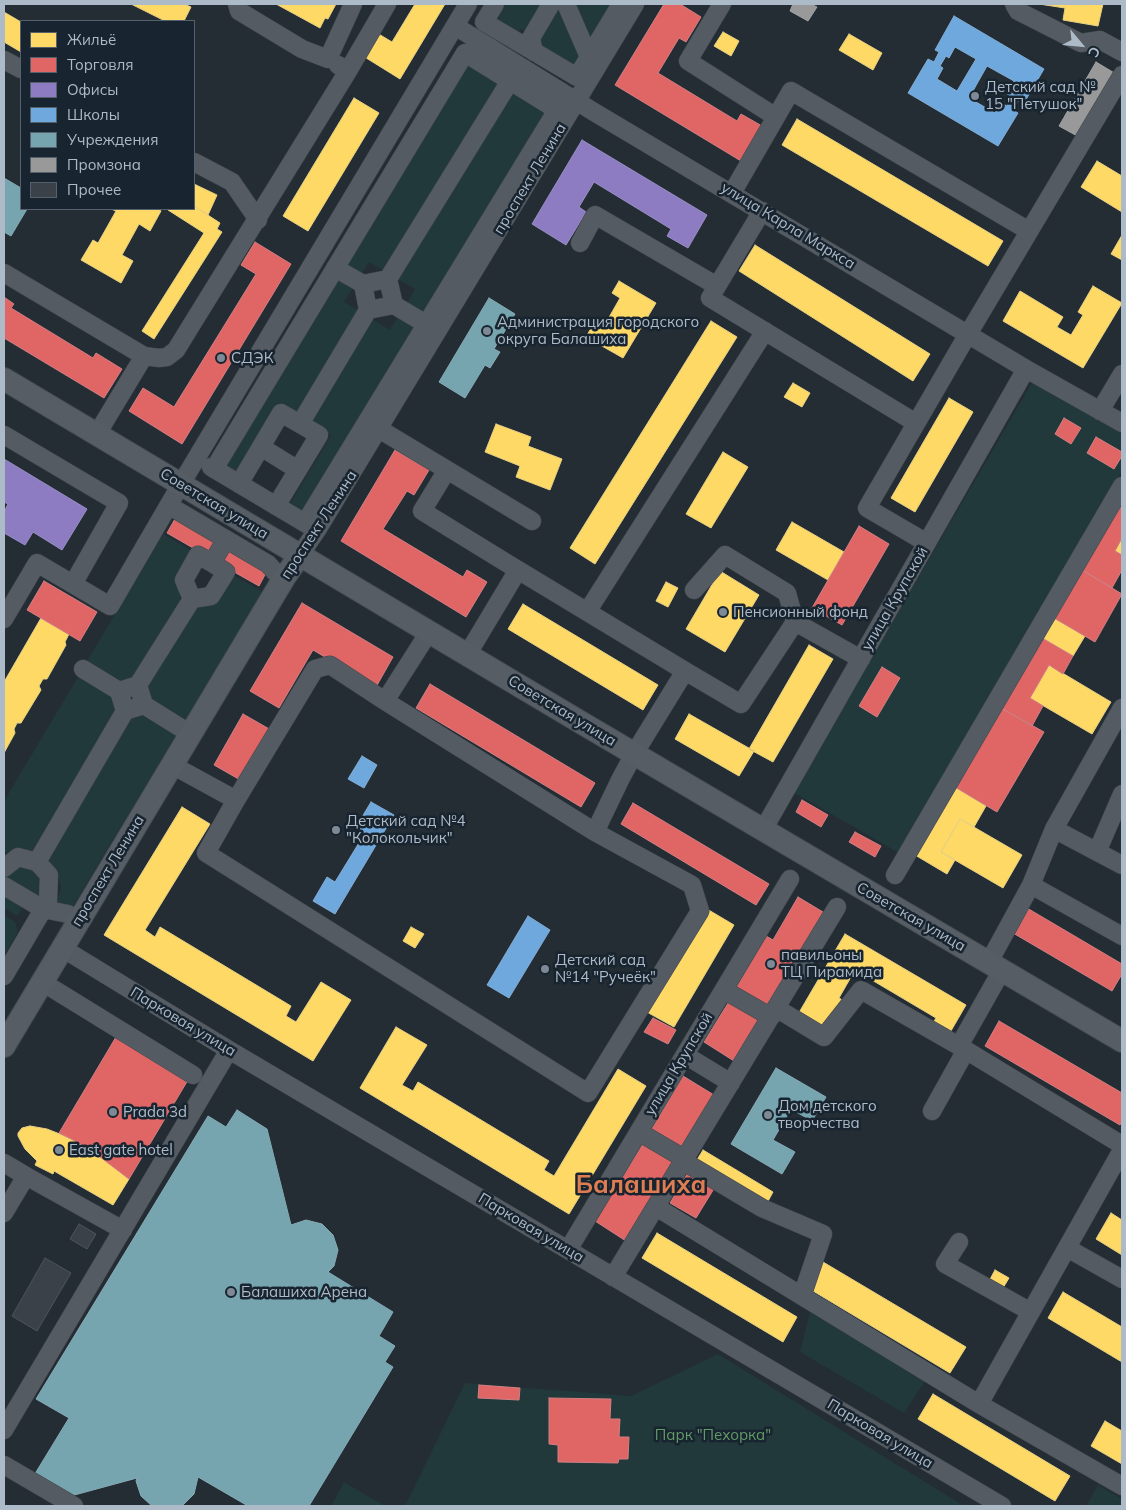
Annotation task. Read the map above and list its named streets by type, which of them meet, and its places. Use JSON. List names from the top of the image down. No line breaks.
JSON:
{"streets":{"main road":["проспект Ленина","Советская улица"],"street":["улица Карла Маркса","улица Крупской","Парковая улица"]},"crossings":[["проспект Ленина","улица Карла Маркса"],["проспект Ленина","Советская улица"],["проспект Ленина","Парковая улица"],["улица Карла Маркса","улица Крупской"],["Советская улица","улица Крупской"],["улица Крупской","Парковая улица"]],"districts":["Балашиха"],"parks":["Парк \"Пехорка\""],"places":["Детский сад № 15 \"Петушок\"","Администрация городского округа Балашиха","СДЭК","Пенсионный фонд","Детский сад №4 \"Колокольчик\"","павильоны ТЦ Пирамида","Детский сад №14 \"Ручеёк\"","Prada 3d","Дом детского творчества","East gate hotel","Балашиха Арена"],"legend":["Жильё","Торговля","Офисы","Школы","Учреждения","Промзона","Прочее"],"north":"bottom right"}
